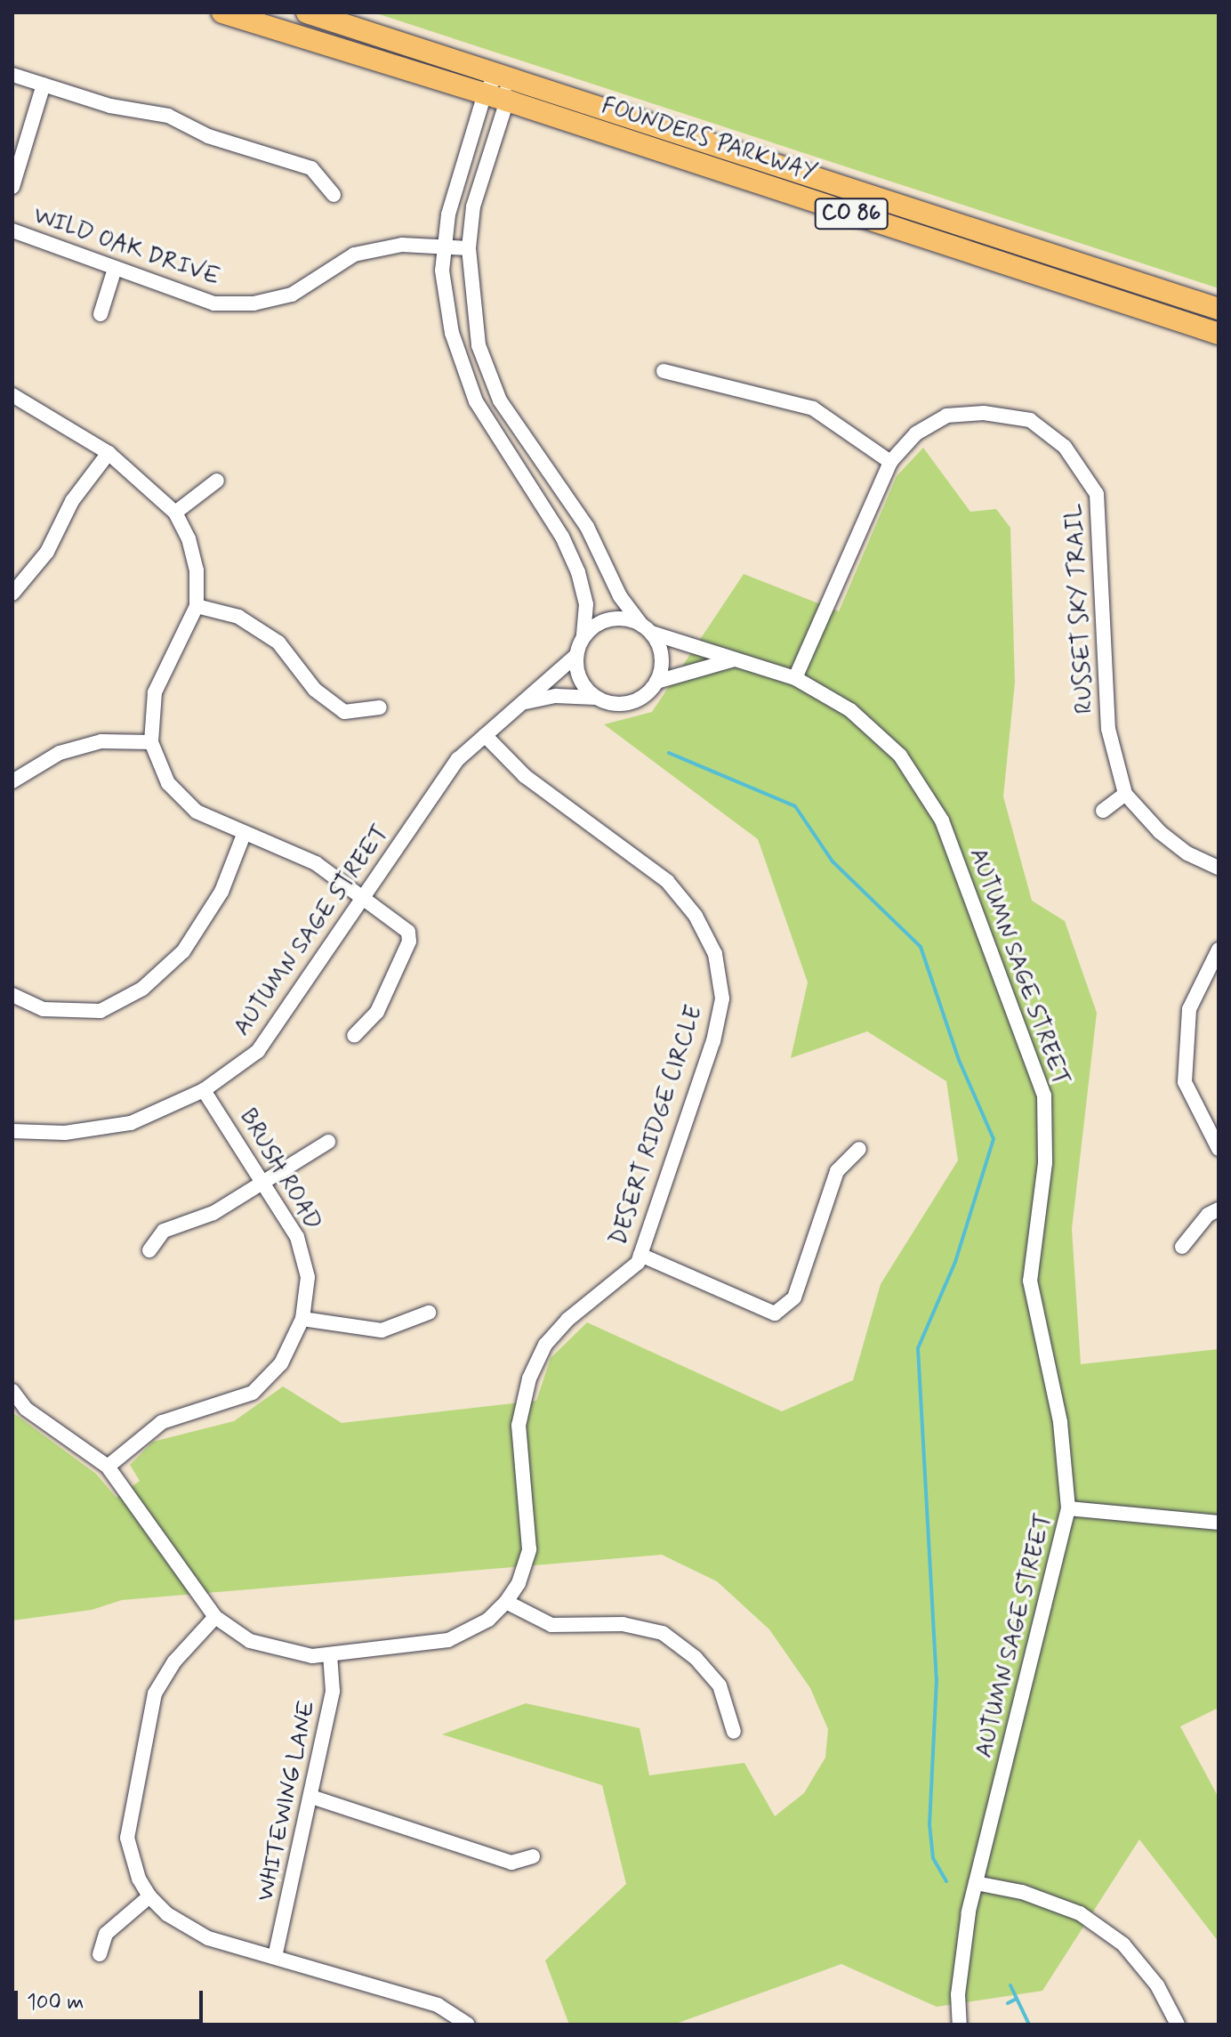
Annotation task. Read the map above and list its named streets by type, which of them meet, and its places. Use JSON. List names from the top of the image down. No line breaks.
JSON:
{"streets":{"highway":["FOUNDERS PARKWAY","CO 86"],"street":["WILD OAK DRIVE","RUSSET SKY TRAIL","AUTUMN SAGE STREET","DESERT RIDGE CIRCLE","BRUSH ROAD","WHITEWING LANE"]},"crossings":[["RUSSET SKY TRAIL","AUTUMN SAGE STREET"],["AUTUMN SAGE STREET","DESERT RIDGE CIRCLE"],["AUTUMN SAGE STREET","BRUSH ROAD"],["DESERT RIDGE CIRCLE","BRUSH ROAD"],["DESERT RIDGE CIRCLE","WHITEWING LANE"]],"scale_bar":"100 m"}
